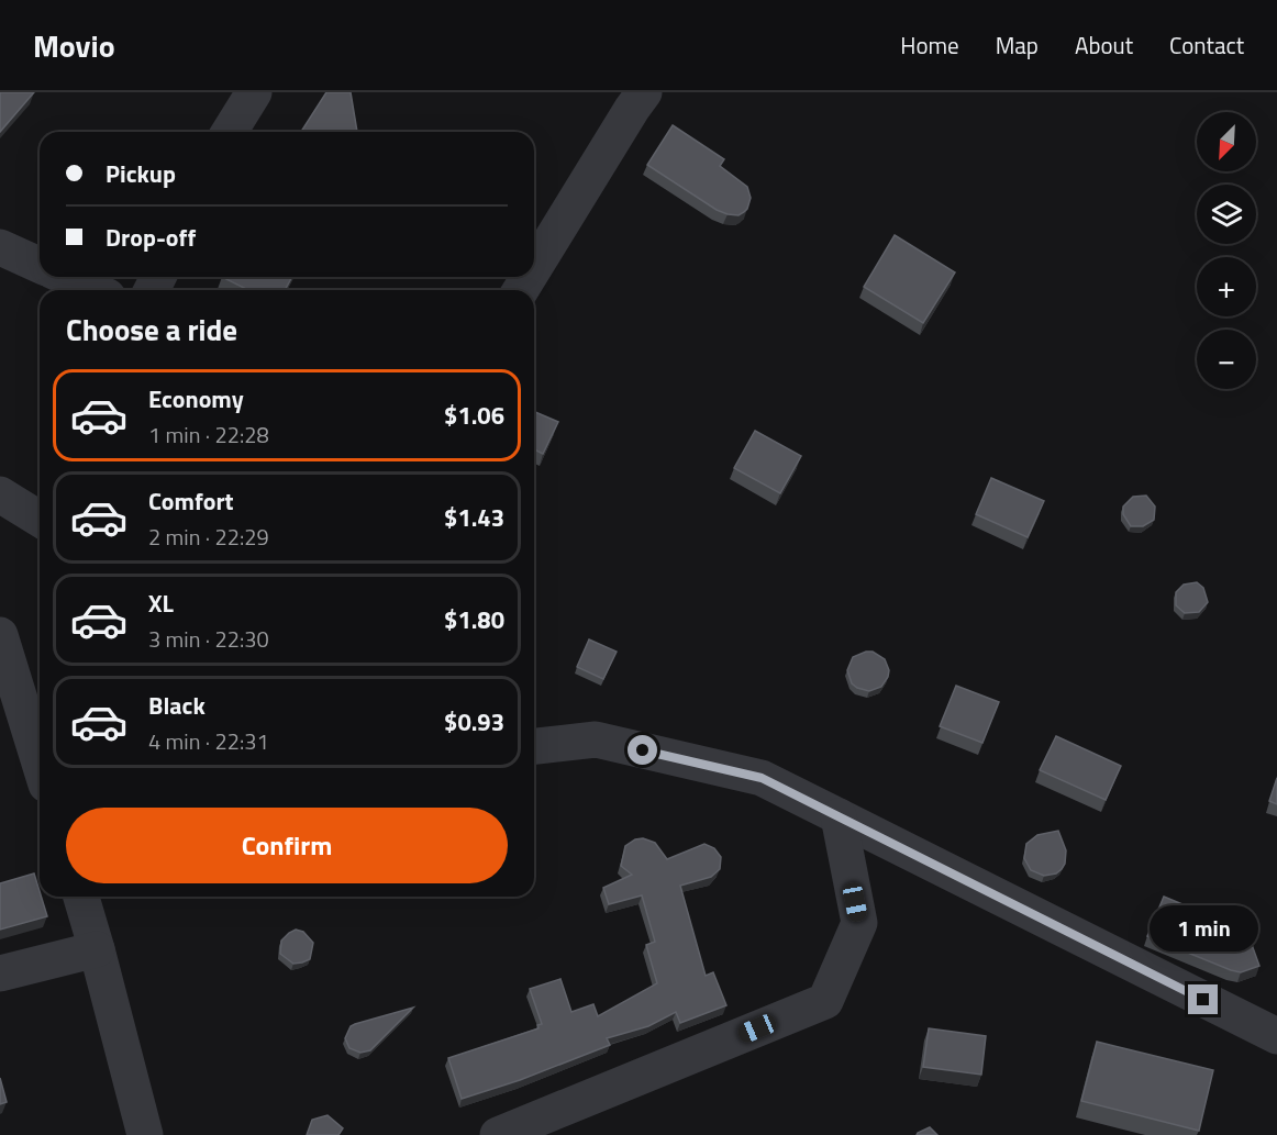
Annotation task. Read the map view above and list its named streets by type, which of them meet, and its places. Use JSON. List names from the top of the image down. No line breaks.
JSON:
{"north":"bottom left","page":{"header":"Movio","nav":["Home","Map","About","Contact"],"map_buttons":["+","−"],"banner":["Pickup","Drop-off"],"heading":"Choose a ride","list":[{"name":"Economy","note":"1 min · 22:28","value":"$1.06"},{"name":"Comfort","note":"2 min · 22:29","value":"$1.43"},{"name":"XL","note":"3 min · 22:30","value":"$1.80"},{"name":"Black","note":"4 min · 22:31","value":"$0.93"}],"buttons":"Confirm","bubble":"1 min"}}
